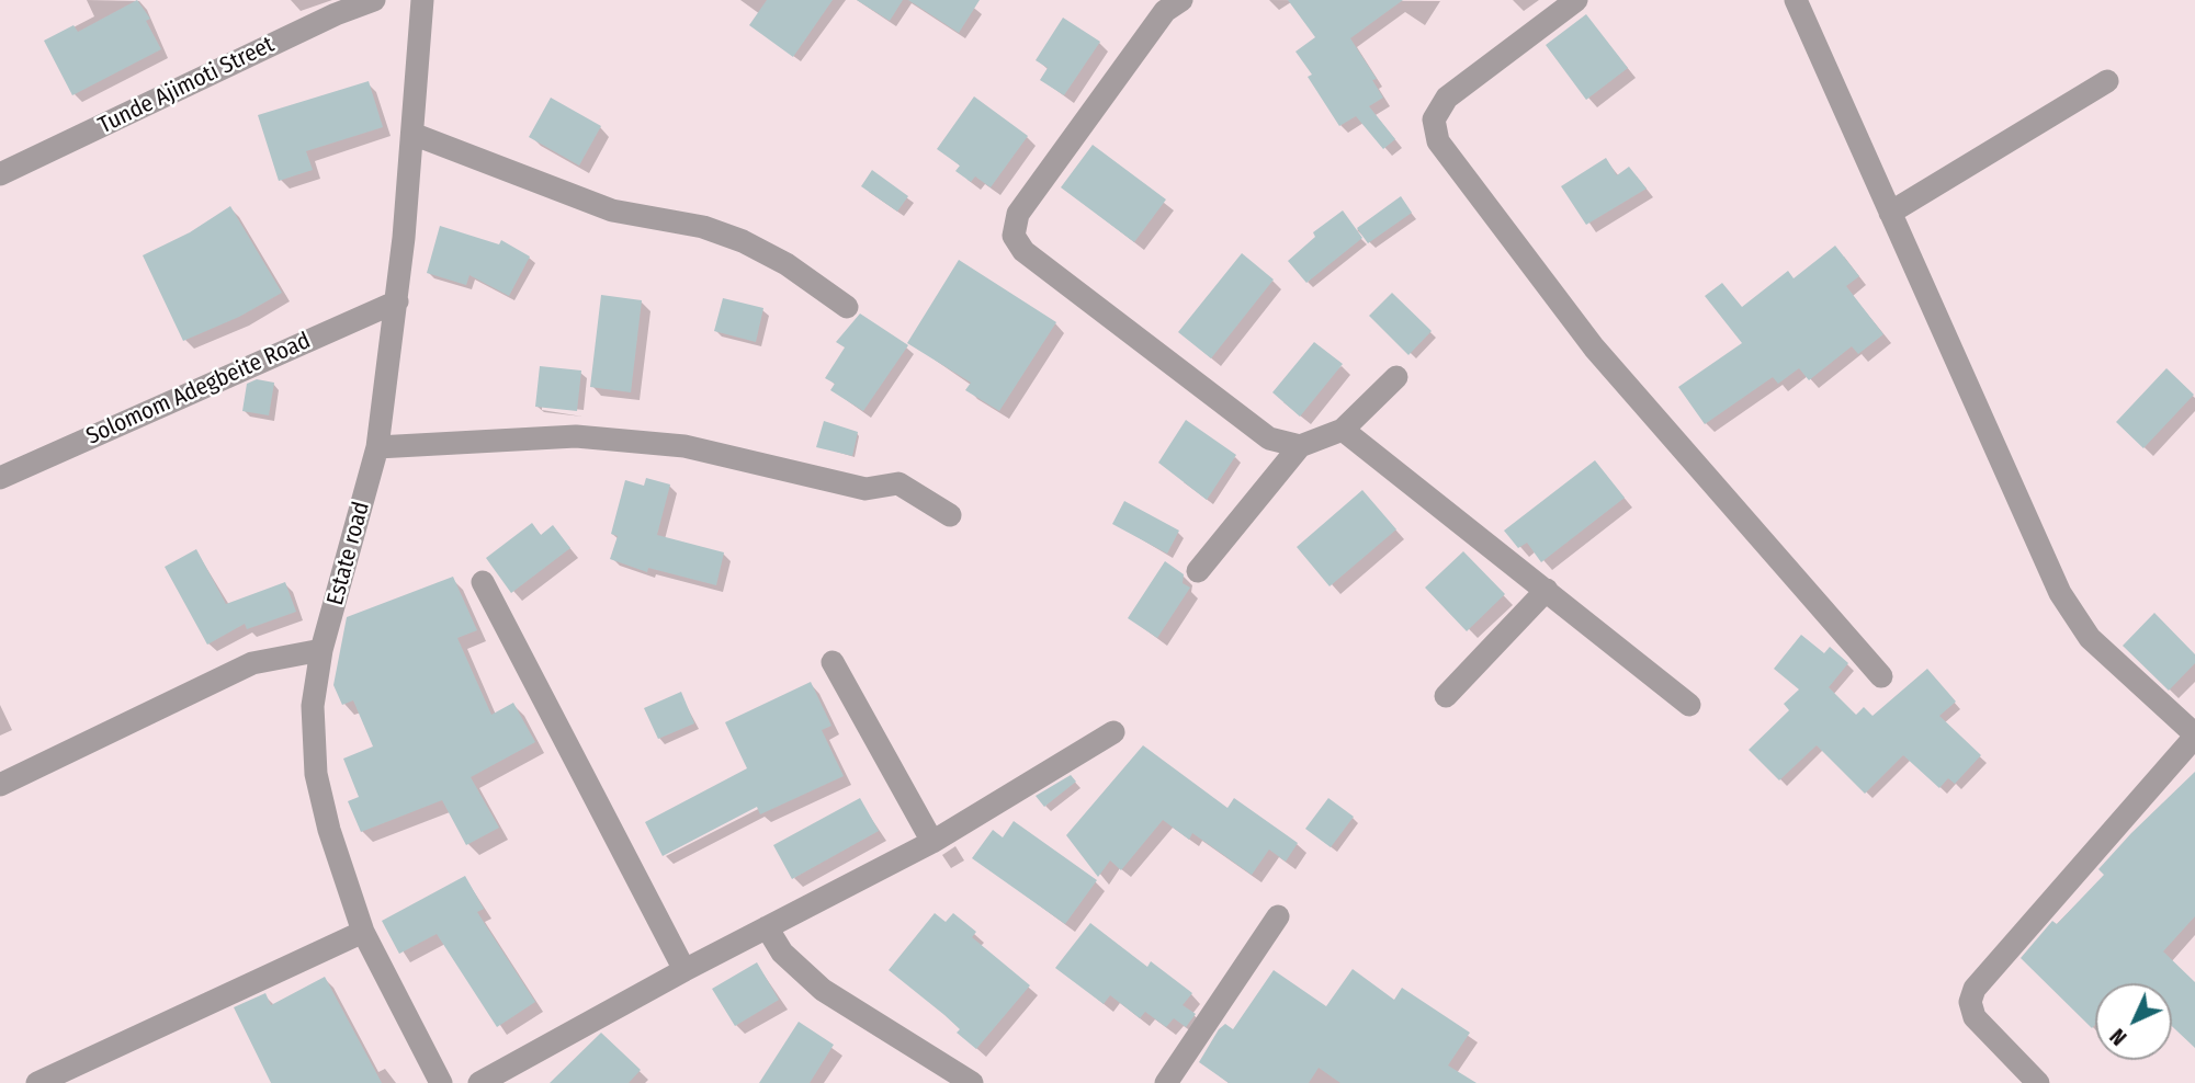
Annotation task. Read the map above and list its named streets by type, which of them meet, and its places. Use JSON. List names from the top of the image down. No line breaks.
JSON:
{"streets":{"street":["Tunde Ajimoti Street","Solomom Adegbeite Road","Estate road"]},"crossings":[["Solomom Adegbeite Road","Estate road"]],"north":"bottom left"}
